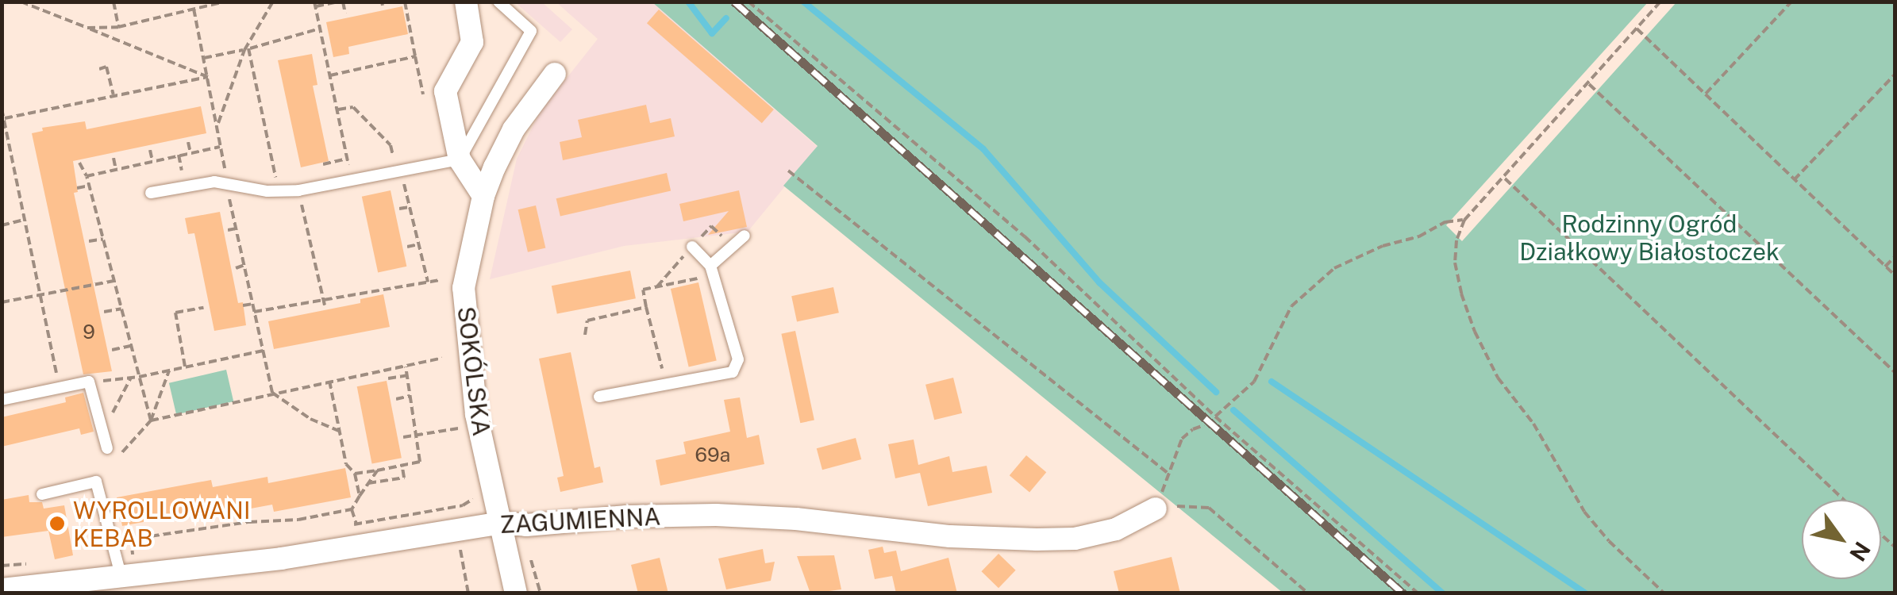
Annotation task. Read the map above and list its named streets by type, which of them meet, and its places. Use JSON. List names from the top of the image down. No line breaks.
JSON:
{"streets":{"street":["SOKÓLSKA","ZAGUMIENNA"]},"crossings":[["SOKÓLSKA","ZAGUMIENNA"]],"parks":["Rodzinny Ogród Działkowy Białostoczek"],"places":["WYROLLOWANI KEBAB"],"house_numbers":["9","69a"],"north":"bottom right"}
